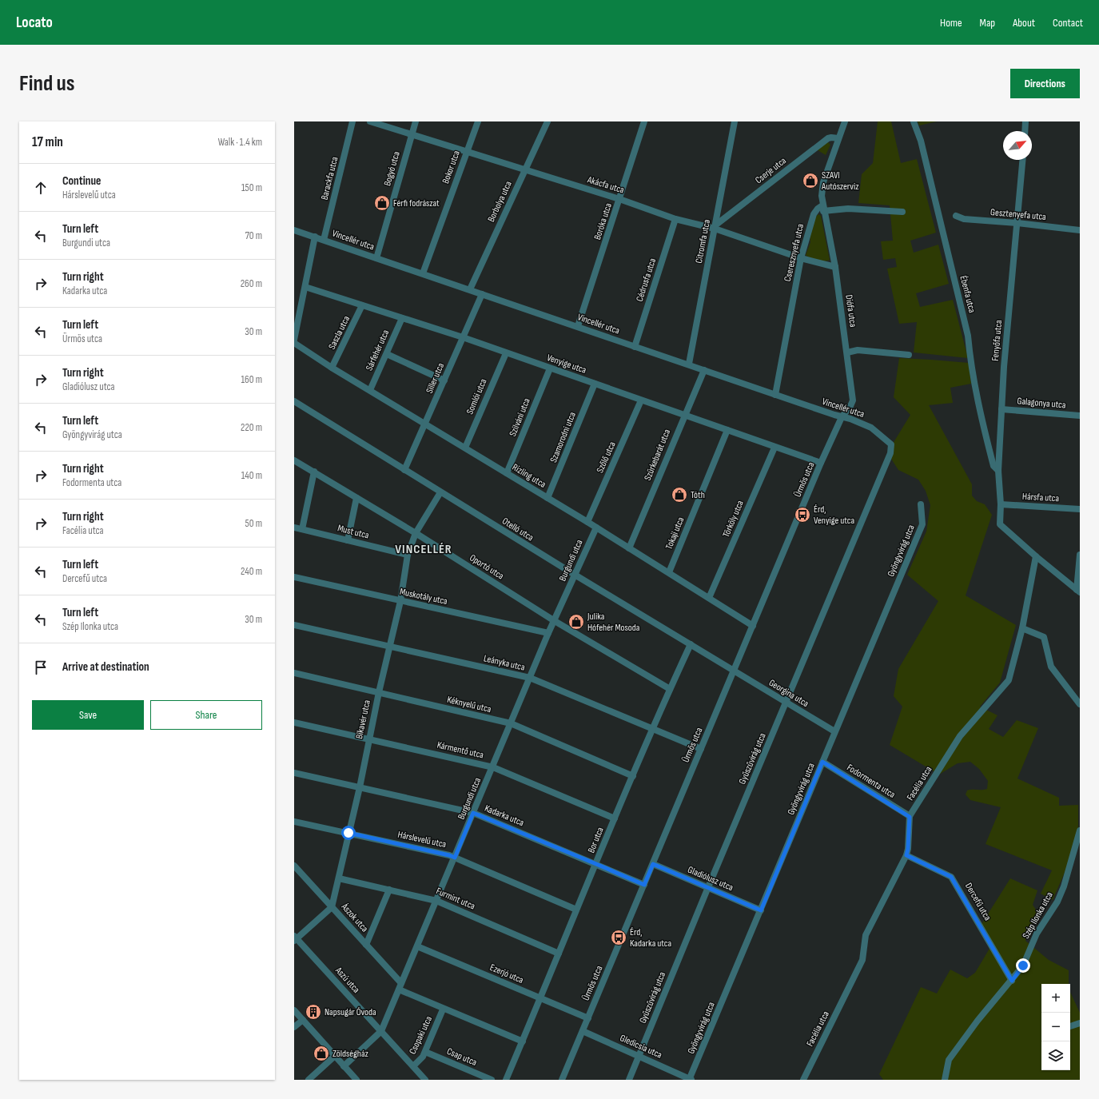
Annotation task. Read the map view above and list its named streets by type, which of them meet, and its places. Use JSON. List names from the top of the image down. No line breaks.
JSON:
{"streets":{"street":["Bokor utca","Bogyó utca","Cserje utca","Barackfa utca","Akácfa utca","Borbolya utca","Gesztenyefa utca","Boróka utca","Vincellér utca","Citromfa utca","Cseresznyefa utca","Cédrusfa utca","Ébenfa utca","Diófa utca","Saszla utca","Fenyőfa utca","Sárfehér utca","Venyige utca","Siller utca","Somlói utca","Galagonya utca","Szilváni utca","Szamorodni utca","Szürkebarát utca","Szőlő utca","Rizling utca","Ürmös utca","Hársfa utca","Törköly utca","Otelló utca","Must utca","Tokaji utca","Gyöngyvirág utca","Burgundi utca","Oportó utca","Muskotály utca","Leányka utca","Georgina utca","Kéknyelű utca","Bikavér utca","Kármentő utca","Gyűszűvirág utca","Fodormenta utca","Facélia utca","Kadarka utca","Hárslevelű utca","Bor utca","Gladiólusz utca","Furmint utca","Dercefű utca","Szép Ilonka utca","Ászok utca","Ezerjó utca","Aszú utca","Csopaki utca","Gledicsia utca","Csap utca"]},"crossings":[["Bokor utca","Akácfa utca"],["Bokor utca","Vincellér utca"],["Bogyó utca","Akácfa utca"],["Bogyó utca","Vincellér utca"],["Cserje utca","Akácfa utca"],["Cserje utca","Citromfa utca"],["Barackfa utca","Vincellér utca"],["Akácfa utca","Borbolya utca"],["Akácfa utca","Boróka utca"],["Akácfa utca","Citromfa utca"],["Akácfa utca","Cseresznyefa utca"],["Akácfa utca","Cédrusfa utca"],["Akácfa utca","Diófa utca"],["Borbolya utca","Vincellér utca"],["Gesztenyefa utca","Fenyőfa utca"],["Boróka utca","Vincellér utca"],["Vincellér utca","Citromfa utca"],["Vincellér utca","Cseresznyefa utca"],["Vincellér utca","Cédrusfa utca"],["Vincellér utca","Diófa utca"],["Vincellér utca","Siller utca"],["Vincellér utca","Szürkebarát utca"],["Vincellér utca","Ürmös utca"],["Vincellér utca","Gyűszűvirág utca"],["Cseresznyefa utca","Diófa utca"],["Ébenfa utca","Fenyőfa utca"],["Diófa utca","Ürmös utca"],["Saszla utca","Venyige utca"],["Saszla utca","Rizling utca"],["Fenyőfa utca","Galagonya utca"],["Fenyőfa utca","Hársfa utca"],["Fenyőfa utca","Facélia utca"],["Sárfehér utca","Venyige utca"],["Sárfehér utca","Rizling utca"],["Venyige utca","Siller utca"],["Venyige utca","Somlói utca"],["Venyige utca","Szilváni utca"],["Venyige utca","Szamorodni utca"],["Venyige utca","Szürkebarát utca"],["Venyige utca","Szőlő utca"],["Venyige utca","Ürmös utca"],["Venyige utca","Törköly utca"],["Venyige utca","Tokaji utca"],["Siller utca","Rizling utca"],["Siller utca","Otelló utca"],["Somlói utca","Rizling utca"],["Szilváni utca","Rizling utca"],["Szamorodni utca","Rizling utca"],["Szürkebarát utca","Rizling utca"],["Szőlő utca","Rizling utca"],["Rizling utca","Ürmös utca"],["Rizling utca","Törköly utca"],["Rizling utca","Tokaji utca"],["Rizling utca","Burgundi utca"],["Ürmös utca","Otelló utca"],["Ürmös utca","Leányka utca"],["Ürmös utca","Georgina utca"],["Ürmös utca","Kadarka utca"],["Ürmös utca","Gladiólusz utca"],["Ürmös utca","Ezerjó utca"],["Ürmös utca","Gledicsia utca"],["Otelló utca","Burgundi utca"],["Otelló utca","Georgina utca"],["Otelló utca","Bikavér utca"],["Otelló utca","Bor utca"],["Must utca","Bikavér utca"],["Gyöngyvirág utca","Georgina utca"],["Gyöngyvirág utca","Fodormenta utca"],["Gyöngyvirág utca","Gladiólusz utca"],["Gyöngyvirág utca","Gledicsia utca"],["Burgundi utca","Oportó utca"],["Burgundi utca","Muskotály utca"],["Burgundi utca","Leányka utca"],["Burgundi utca","Kéknyelű utca"],["Burgundi utca","Kármentő utca"],["Burgundi utca","Kadarka utca"],["Burgundi utca","Hárslevelű utca"],["Burgundi utca","Furmint utca"],["Burgundi utca","Ászok utca"],["Burgundi utca","Ezerjó utca"],["Burgundi utca","Aszú utca"],["Oportó utca","Bikavér utca"],["Oportó utca","Bor utca"],["Muskotály utca","Bikavér utca"],["Leányka utca","Bikavér utca"],["Leányka utca","Bor utca"],["Georgina utca","Gyűszűvirág utca"],["Kéknyelű utca","Bikavér utca"],["Kéknyelű utca","Bor utca"],["Bikavér utca","Kármentő utca"],["Bikavér utca","Kadarka utca"],["Bikavér utca","Hárslevelű utca"],["Bikavér utca","Furmint utca"],["Bikavér utca","Ászok utca"],["Kármentő utca","Bor utca"],["Gyűszűvirág utca","Gladiólusz utca"],["Gyűszűvirág utca","Gledicsia utca"],["Fodormenta utca","Facélia utca"],["Facélia utca","Dercefű utca"],["Kadarka utca","Bor utca"],["Hárslevelű utca","Bor utca"],["Bor utca","Furmint utca"],["Bor utca","Ászok utca"],["Bor utca","Ezerjó utca"],["Dercefű utca","Szép Ilonka utca"],["Ászok utca","Csopaki utca"],["Aszú utca","Csopaki utca"],["Csopaki utca","Csap utca"]],"districts":["VINCELLÉR"],"places":{"shop":["SZAVI Autószerviz","Férfi fodrászat","Tóth","Julika Hófehér Mosoda","Zöldségház"],"bus stop":["Érd, Venyige utca","Érd, Kadarka utca"],"building":["Napsugár Óvoda"]},"north":"top right","page":{"header":"Locato","nav":["Home","Map","About","Contact"],"buttons":["Directions",["Save","Share"]],"title":"Find us","heading":["17 min","Walk · 1.4 km"],"list":[["Continue","Hárslevelű utca","150 m"],["Turn left","Burgundi utca","70 m"],["Turn right","Kadarka utca","260 m"],["Turn left","Ürmös utca","30 m"],["Turn right","Gladiólusz utca","160 m"],["Turn left","Gyöngyvirág utca","220 m"],["Turn right","Fodormenta utca","140 m"],["Turn right","Facélia utca","50 m"],["Turn left","Dercefű utca","240 m"],["Turn left","Szép Ilonka utca","30 m"],"Arrive at destination"],"map_buttons":["+","−"]}}
